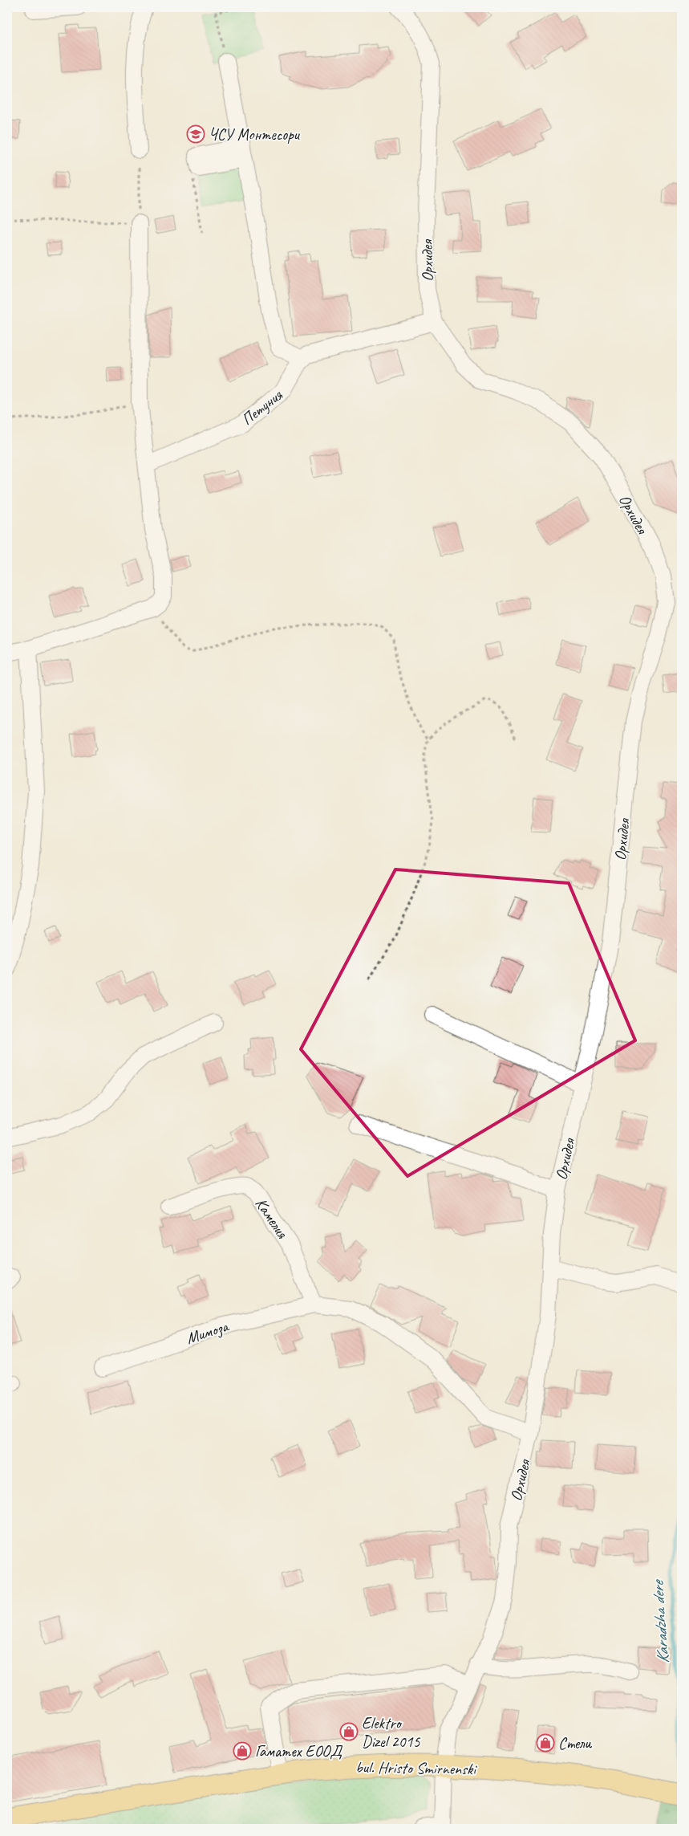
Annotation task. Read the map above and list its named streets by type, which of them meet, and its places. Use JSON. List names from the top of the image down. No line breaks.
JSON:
{"streets":{"main road":["bul. Hristo Smirnenski"],"street":["Орхидея","Петуния","Камелия","Мимоза"]},"crossings":[["Орхидея","Мимоза"],["Орхидея","bul. Hristo Smirnenski"],["Камелия","Мимоза"]],"water":["Karadzha dere"],"places":{"school or university":["ЧСУ Монтесори"],"shop":["Elektro Dizel 2015","Стели","Гаматех ЕООД"]}}
